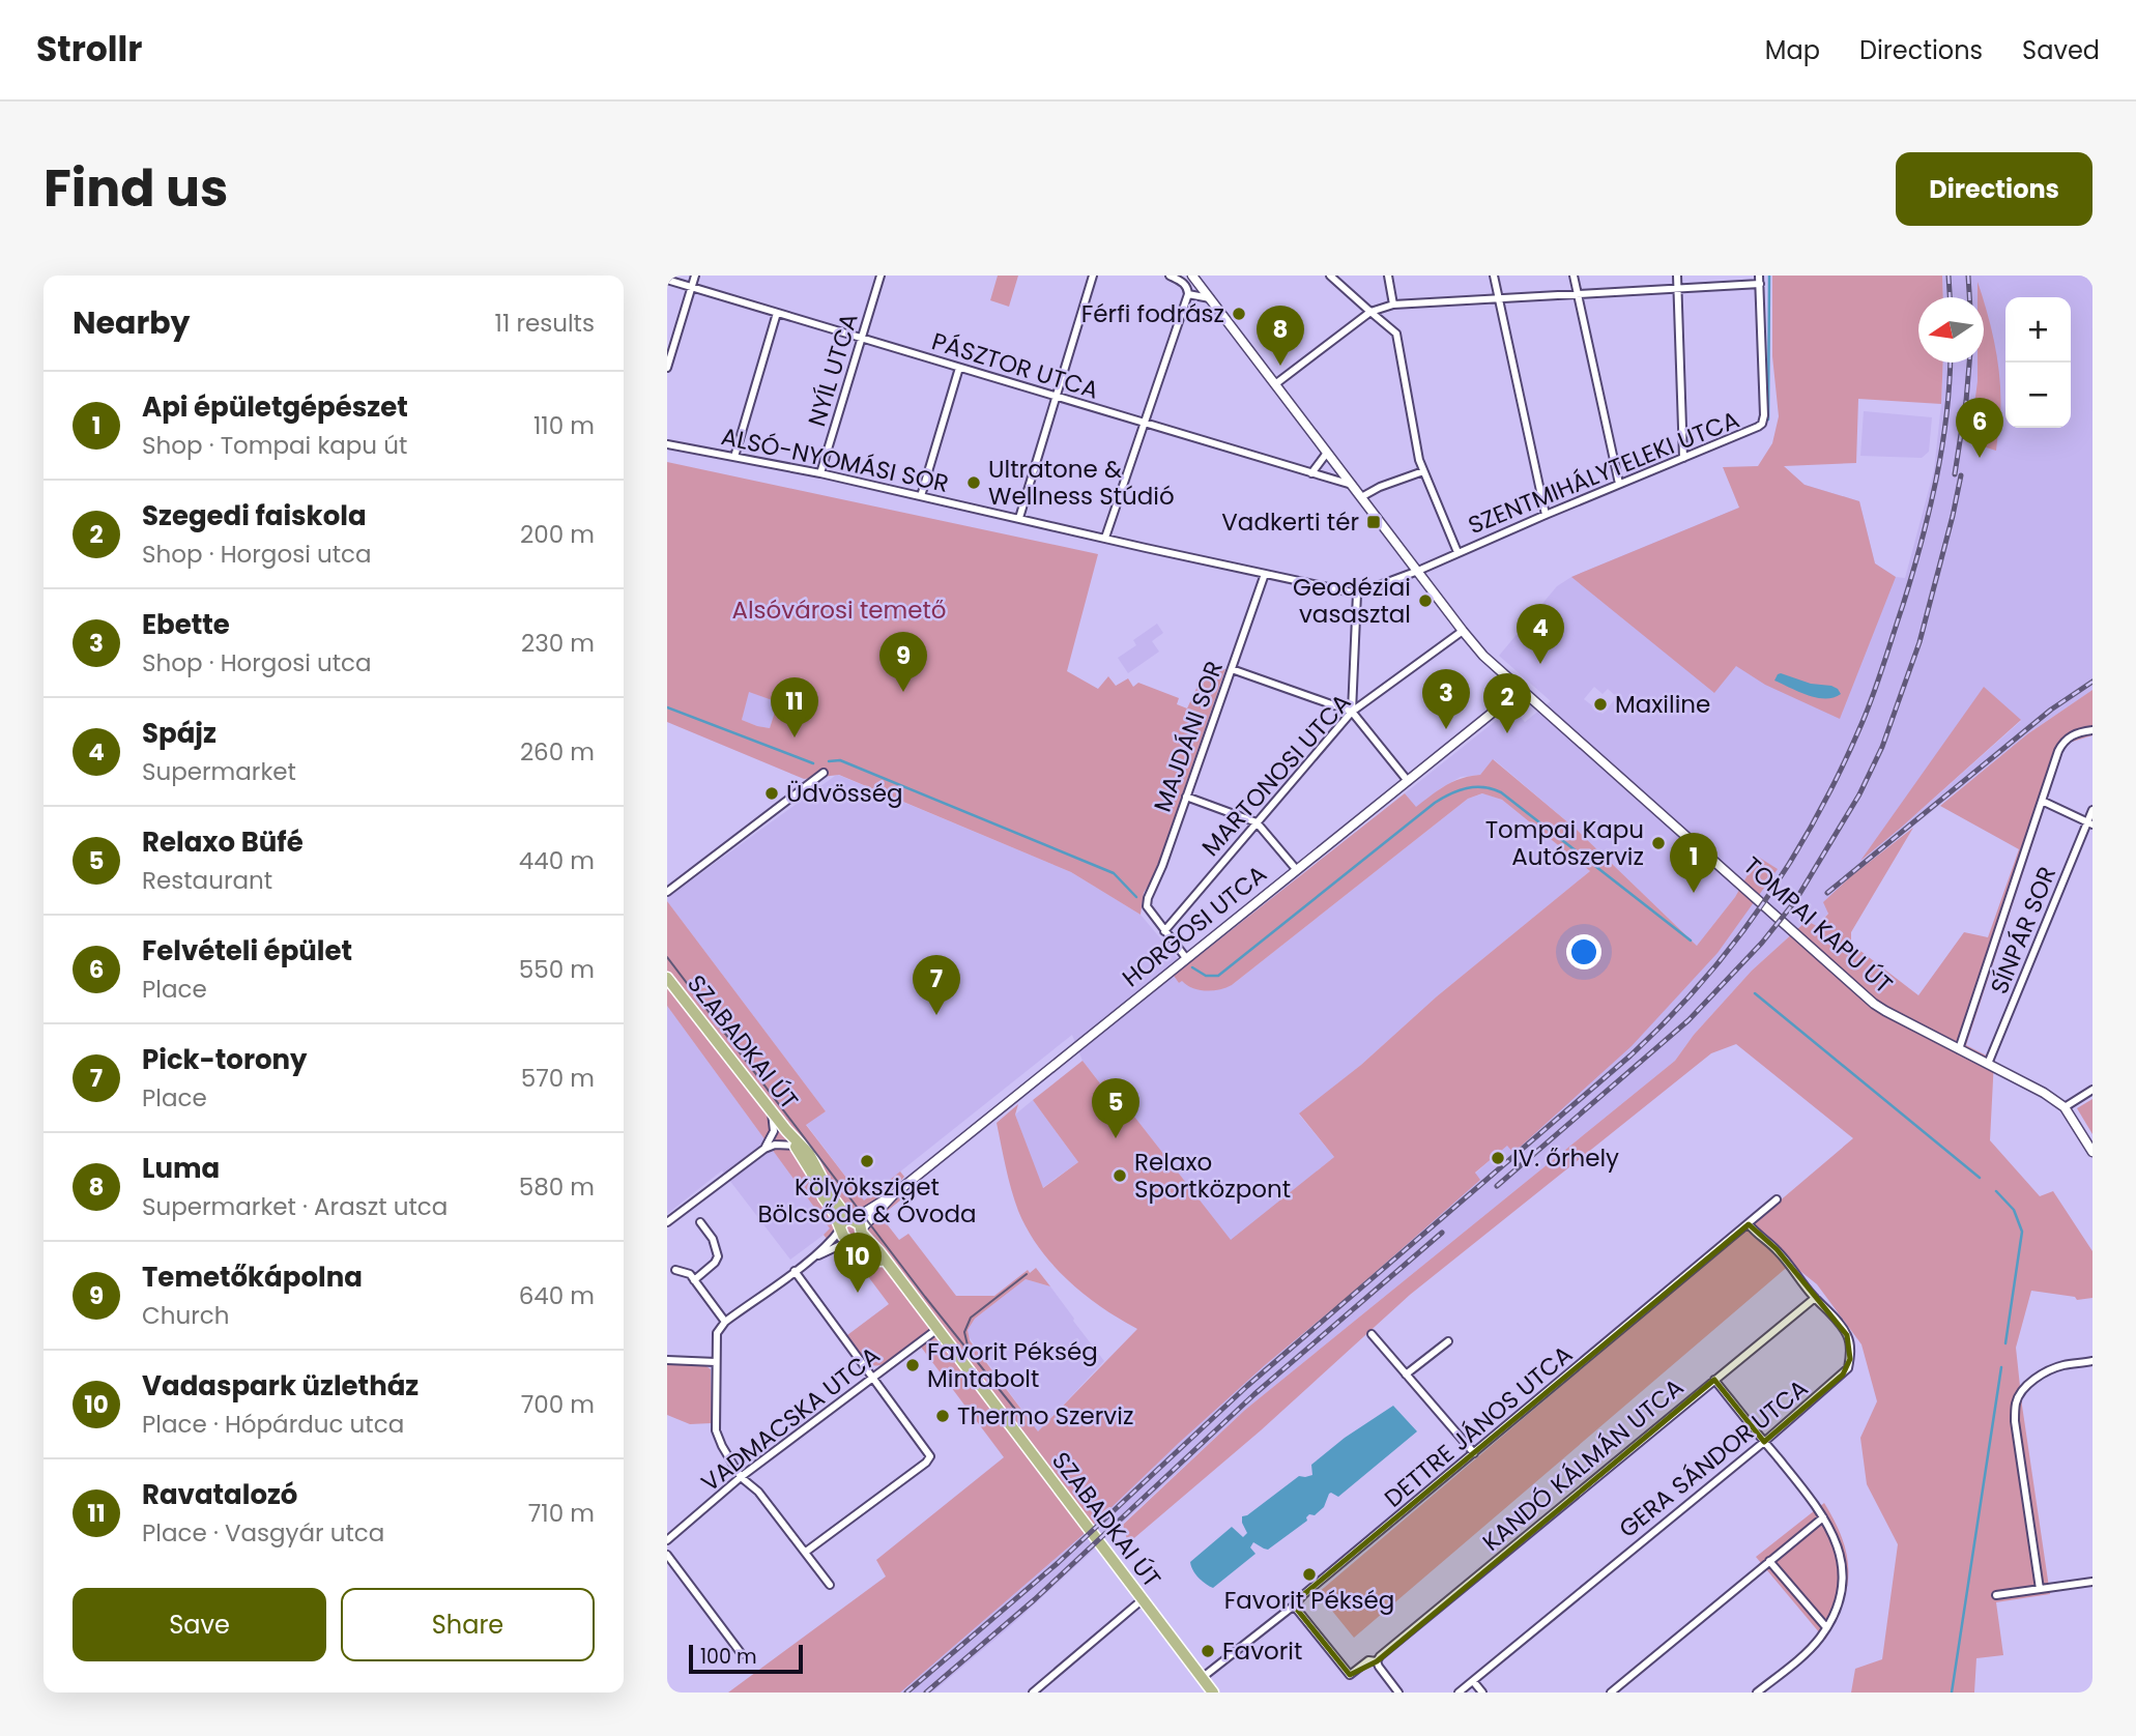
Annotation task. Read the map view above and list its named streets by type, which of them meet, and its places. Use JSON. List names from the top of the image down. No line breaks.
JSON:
{"streets":{"main road":["SZABADKAI ÚT"],"street":["PÁSZTOR UTCA","NYÍL UTCA","ALSÓ-NYOMÁSI SOR","SZENTMIHÁLYTELEKI UTCA","MAJDÁNI SOR","MARTONOSI UTCA","TOMPAI KAPU ÚT","HORGOSI UTCA","SÍNPÁR SOR","VADMACSKA UTCA","DETTRE JÁNOS UTCA","GERA SÁNDOR UTCA","KANDÓ KÁLMÁN UTCA"]},"crossings":[["PÁSZTOR UTCA","NYÍL UTCA"],["NYÍL UTCA","ALSÓ-NYOMÁSI SOR"],["ALSÓ-NYOMÁSI SOR","MAJDÁNI SOR"],["MAJDÁNI SOR","MARTONOSI UTCA"],["MARTONOSI UTCA","TOMPAI KAPU ÚT"],["TOMPAI KAPU ÚT","HORGOSI UTCA"],["TOMPAI KAPU ÚT","SÍNPÁR SOR"],["HORGOSI UTCA","SZABADKAI ÚT"],["SZABADKAI ÚT","VADMACSKA UTCA"],["SZABADKAI ÚT","DETTRE JÁNOS UTCA"],["DETTRE JÁNOS UTCA","GERA SÁNDOR UTCA"],["GERA SÁNDOR UTCA","KANDÓ KÁLMÁN UTCA"]],"parks":["Alsóvárosi temető"],"places":{"other":["Férfi fodrász","Ultratone & Wellness Stúdió","Geodéziai vasasztal","Maxiline","Üdvösség","Tompai Kapu Autószerviz","IV. őrhely","Kölyöksziget Bölcsőde & Óvoda","Relaxo Sportközpont","Favorit Pékség Mintabolt","Thermo Szerviz","Favorit Pékség","Favorit"],"transit":["Vadkerti tér"]},"scale_bar":"100 m","north":"left","page":{"header":"Strollr","nav":["Map","Directions","Saved"],"title":"Find us","buttons":["Directions",["Save","Share"]],"heading":["Nearby","11 results"],"map_buttons":["+","−"],"pins":["8","6","4","9","3","2","11","1","7","5","10"],"list":[{"mark":"1","name":"Api épületgépészet","note":"Shop · Tompai kapu út","value":"110 m"},{"mark":"2","name":"Szegedi faiskola","note":"Shop · Horgosi utca","value":"200 m"},{"mark":"3","name":"Ebette","note":"Shop · Horgosi utca","value":"230 m"},{"mark":"4","name":"Spájz","note":"Supermarket","value":"260 m"},{"mark":"5","name":"Relaxo Büfé","note":"Restaurant","value":"440 m"},{"mark":"6","name":"Felvételi épület","note":"Place","value":"550 m"},{"mark":"7","name":"Pick-torony","note":"Place","value":"570 m"},{"mark":"8","name":"Luma","note":"Supermarket · Araszt utca","value":"580 m"},{"mark":"9","name":"Temetőkápolna","note":"Church","value":"640 m"},{"mark":"10","name":"Vadaspark üzletház","note":"Place · Hópárduc utca","value":"700 m"},{"mark":"11","name":"Ravatalozó","note":"Place · Vasgyár utca","value":"710 m"}],"scale":"100 m"}}
